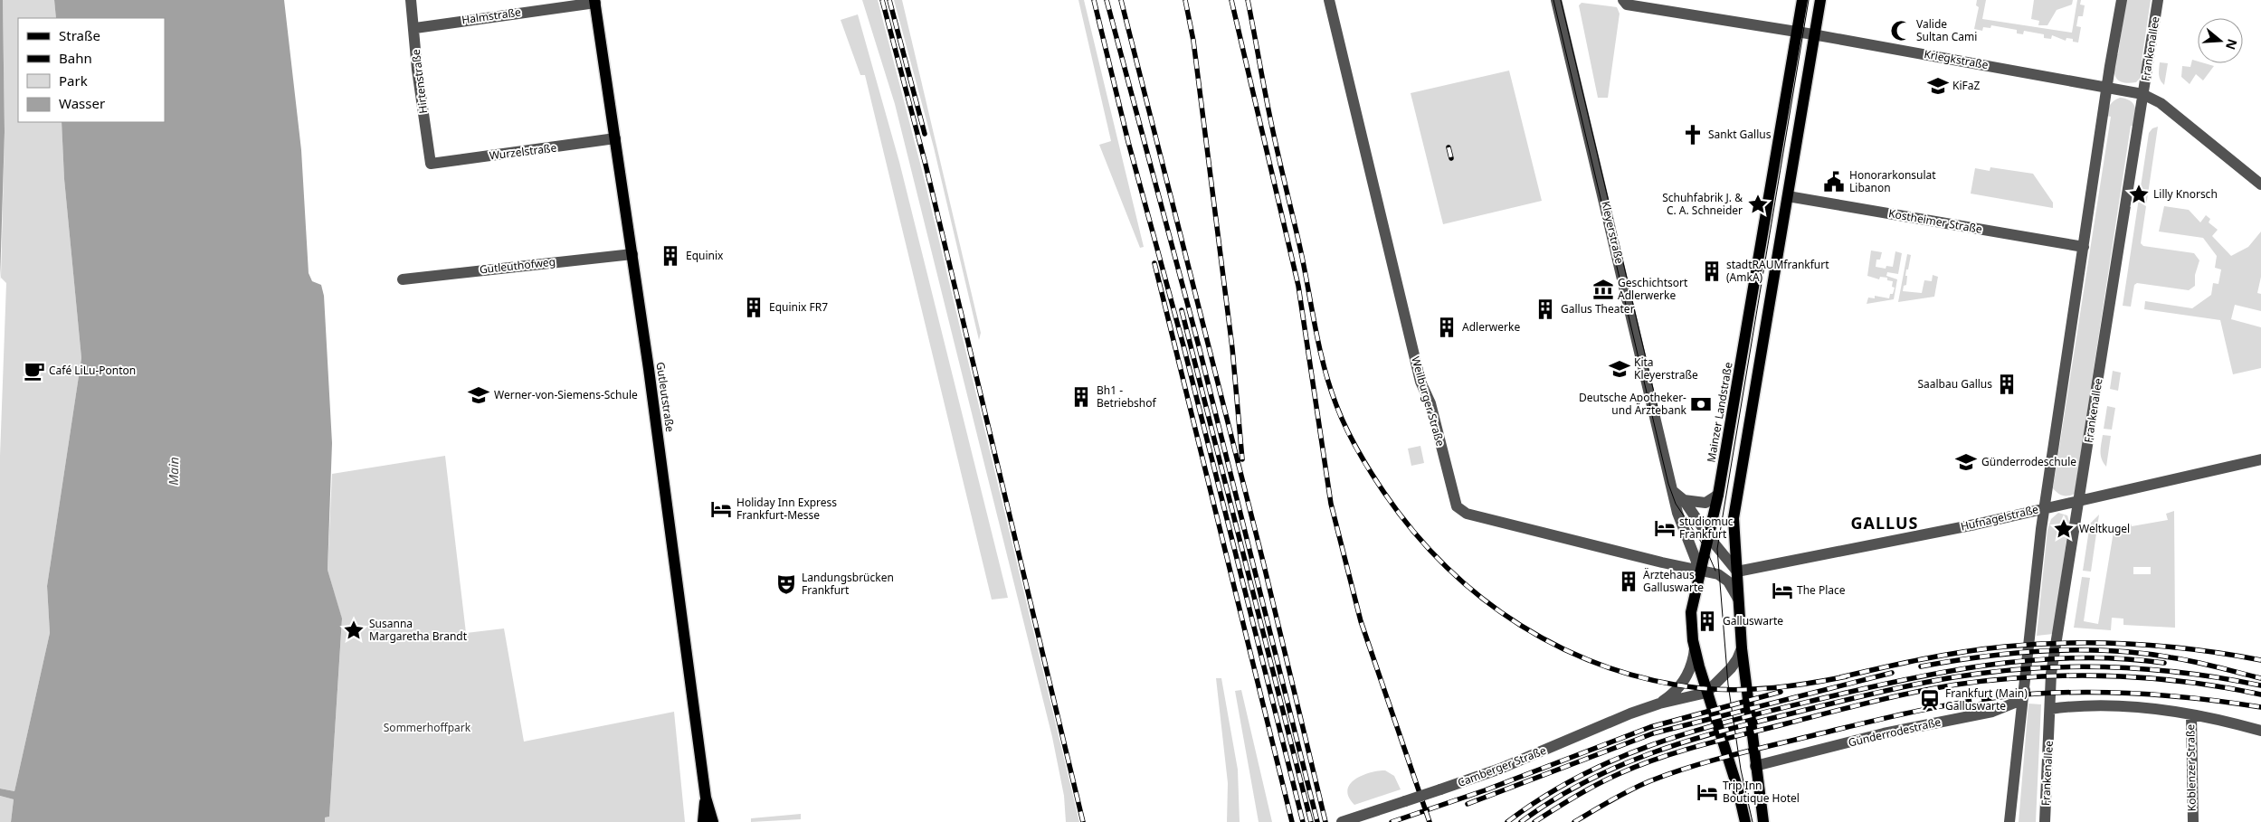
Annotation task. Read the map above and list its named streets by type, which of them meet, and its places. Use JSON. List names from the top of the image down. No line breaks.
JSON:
{"streets":{"main road":["Gutleutstraße","Mainzer Landstraße"],"street":["Halmstraße","Frankenallee","Kriegkstraße","Hirtenstraße","Wurzelstraße","Kostheimer Straße","Kleyerstraße","Gutleuthofweg","Weilburger Straße","Hufnagelstraße","Günderrodestraße","Camberger Straße","Koblenzer Straße"]},"crossings":[["Halmstraße","Hirtenstraße"],["Halmstraße","Gutleutstraße"],["Frankenallee","Kriegkstraße"],["Frankenallee","Hufnagelstraße"],["Kriegkstraße","Mainzer Landstraße"],["Hirtenstraße","Wurzelstraße"],["Wurzelstraße","Gutleutstraße"],["Kleyerstraße","Weilburger Straße"],["Kleyerstraße","Mainzer Landstraße"],["Gutleuthofweg","Gutleutstraße"],["Weilburger Straße","Mainzer Landstraße"],["Mainzer Landstraße","Camberger Straße"]],"districts":["GALLUS"],"water":["Main"],"parks":["Sommerhoffpark"],"places":{"mosque":["Valide Sultan Cami"],"school or university":["KiFaZ","Kita Kleyerstraße","Werner-von-Siemens-Schule","Günderrodeschule"],"church":["Sankt Gallus"],"public building":["Honorarkonsulat Libanon"],"place":["Lilly Knorsch","Schuhfabrik J. & C. A. Schneider","Weltkugel","Susanna Margaretha Brandt"],"building":["Equinix","stadtRAUMfrankfurt (AmkA)","Equinix FR7","Gallus Theater","Adlerwerke","Saalbau Gallus","Bh1 - Betriebshof","Ärztehaus Galluswarte","Galluswarte"],"museum":["Geschichtsort Adlerwerke"],"cafe":["Café LiLu-Ponton"],"bank":["Deutsche Apotheker- und Ärztebank"],"hotel":["Holiday Inn Express Frankfurt-Messe","studiomuc Frankfurt","The Place","Trip Inn Boutique Hotel"],"theatre":["Landungsbrücken Frankfurt"],"station":["Frankfurt (Main) Galluswarte"]},"legend":["Straße","Bahn","Park","Wasser"],"north":"right"}
